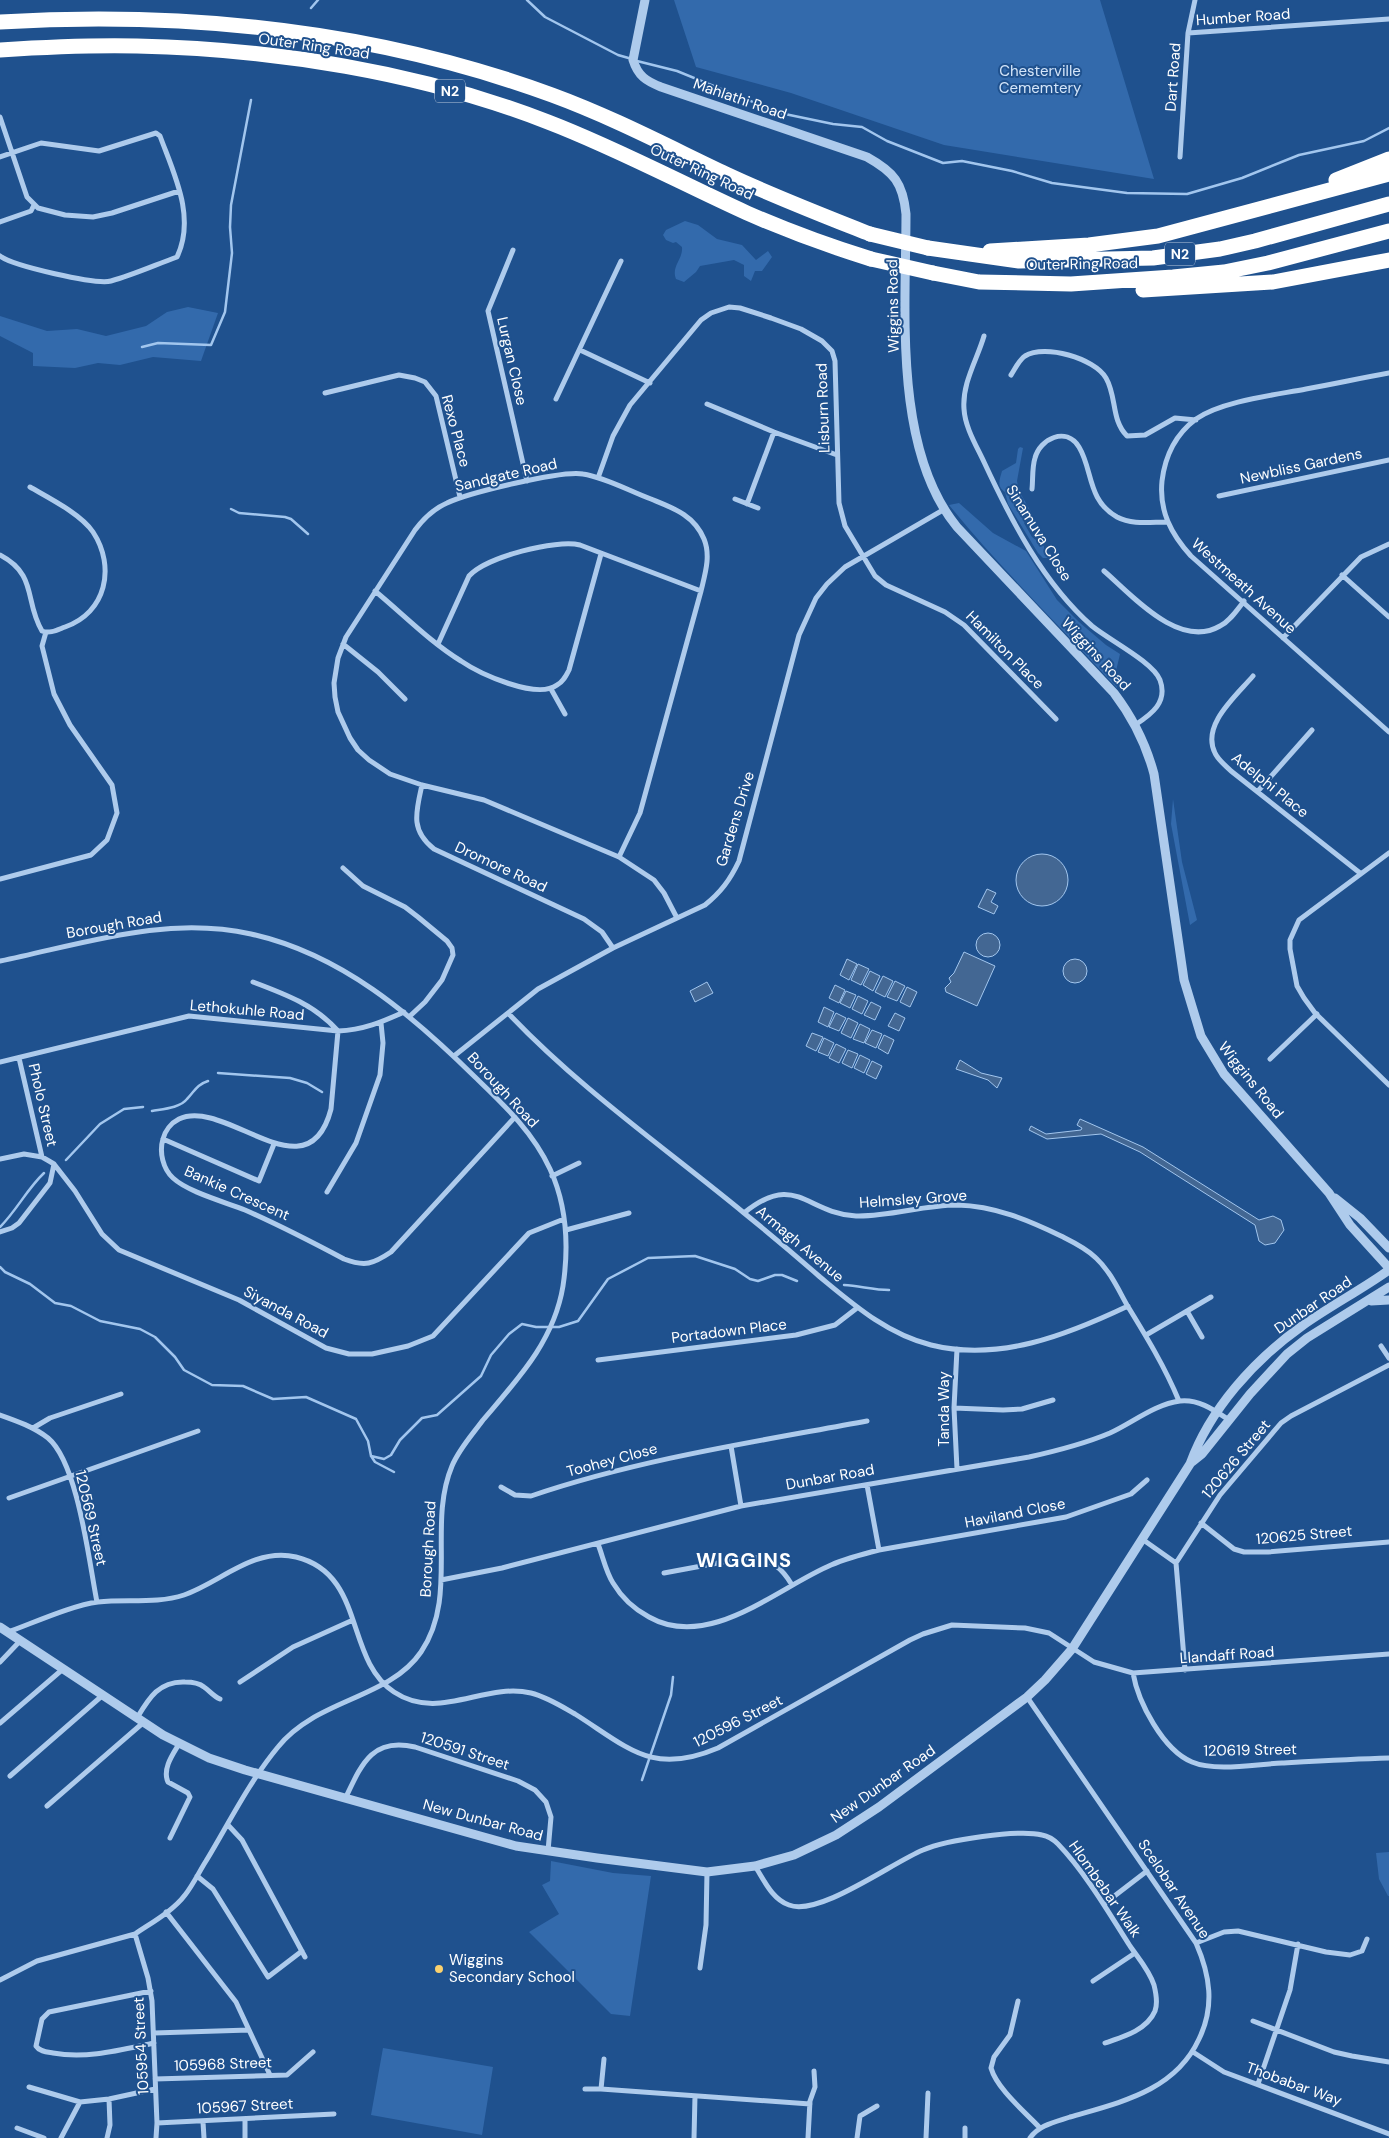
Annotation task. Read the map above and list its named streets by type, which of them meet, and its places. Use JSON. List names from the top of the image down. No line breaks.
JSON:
{"streets":{"highway":["Outer Ring Road","N2"],"street":["Humber Road","Dart Road","Mahlathi Road","Wiggins Road","Lurgan Close","Lisburn Road","Rexo Place","Newbliss Gardens","Sandgate Road","Sinamuva Close","Westmeath Avenue","Hamilton Place","Adelphi Place","Gardens Drive","Dromore Road","Borough Road","Lethokuhle Road","Pholo Street","Bankie Crescent","Helmsley Grove","Armagh Avenue","Dunbar Road","Siyanda Road","Portadown Place","Tanda Way","120626 Street","Toohey Close","Haviland Close","120569 Street","120625 Street","Llandaff Road","120596 Street","120619 Street","120591 Street","New Dunbar Road","Hlombebar Walk","Scelobar Avenue","105954 Street","105968 Street","Thobabar Way","105967 Street"]},"crossings":[["Humber Road","Dart Road"],["Mahlathi Road","Wiggins Road"],["Wiggins Road","Sinamuva Close"],["Wiggins Road","Gardens Drive"],["Wiggins Road","Dunbar Road"],["Lurgan Close","Sandgate Road"],["Lisburn Road","Sandgate Road"],["Lisburn Road","Hamilton Place"],["Lisburn Road","Gardens Drive"],["Rexo Place","Sandgate Road"],["Sandgate Road","Gardens Drive"],["Sandgate Road","Dromore Road"],["Hamilton Place","Gardens Drive"],["Gardens Drive","Dromore Road"],["Gardens Drive","Borough Road"],["Gardens Drive","Armagh Avenue"],["Borough Road","Lethokuhle Road"],["Borough Road","Bankie Crescent"],["Borough Road","Dunbar Road"],["Borough Road","Siyanda Road"],["Borough Road","120596 Street"],["Borough Road","New Dunbar Road"],["Borough Road","105954 Street"],["Lethokuhle Road","Pholo Street"],["Pholo Street","Siyanda Road"],["Helmsley Grove","Armagh Avenue"],["Helmsley Grove","Dunbar Road"],["Armagh Avenue","Portadown Place"],["Armagh Avenue","Tanda Way"],["Dunbar Road","Tanda Way"],["Dunbar Road","Haviland Close"],["Dunbar Road","New Dunbar Road"],["120626 Street","120625 Street"],["Llandaff Road","120596 Street"],["Llandaff Road","120619 Street"],["Llandaff Road","New Dunbar Road"],["120596 Street","New Dunbar Road"],["120591 Street","New Dunbar Road"],["New Dunbar Road","Hlombebar Walk"],["New Dunbar Road","Scelobar Avenue"],["Scelobar Avenue","Thobabar Way"],["105954 Street","105968 Street"],["105954 Street","105967 Street"]],"districts":["WIGGINS"],"parks":["Chesterville Cememtery"],"places":["Wiggins Secondary School"]}
